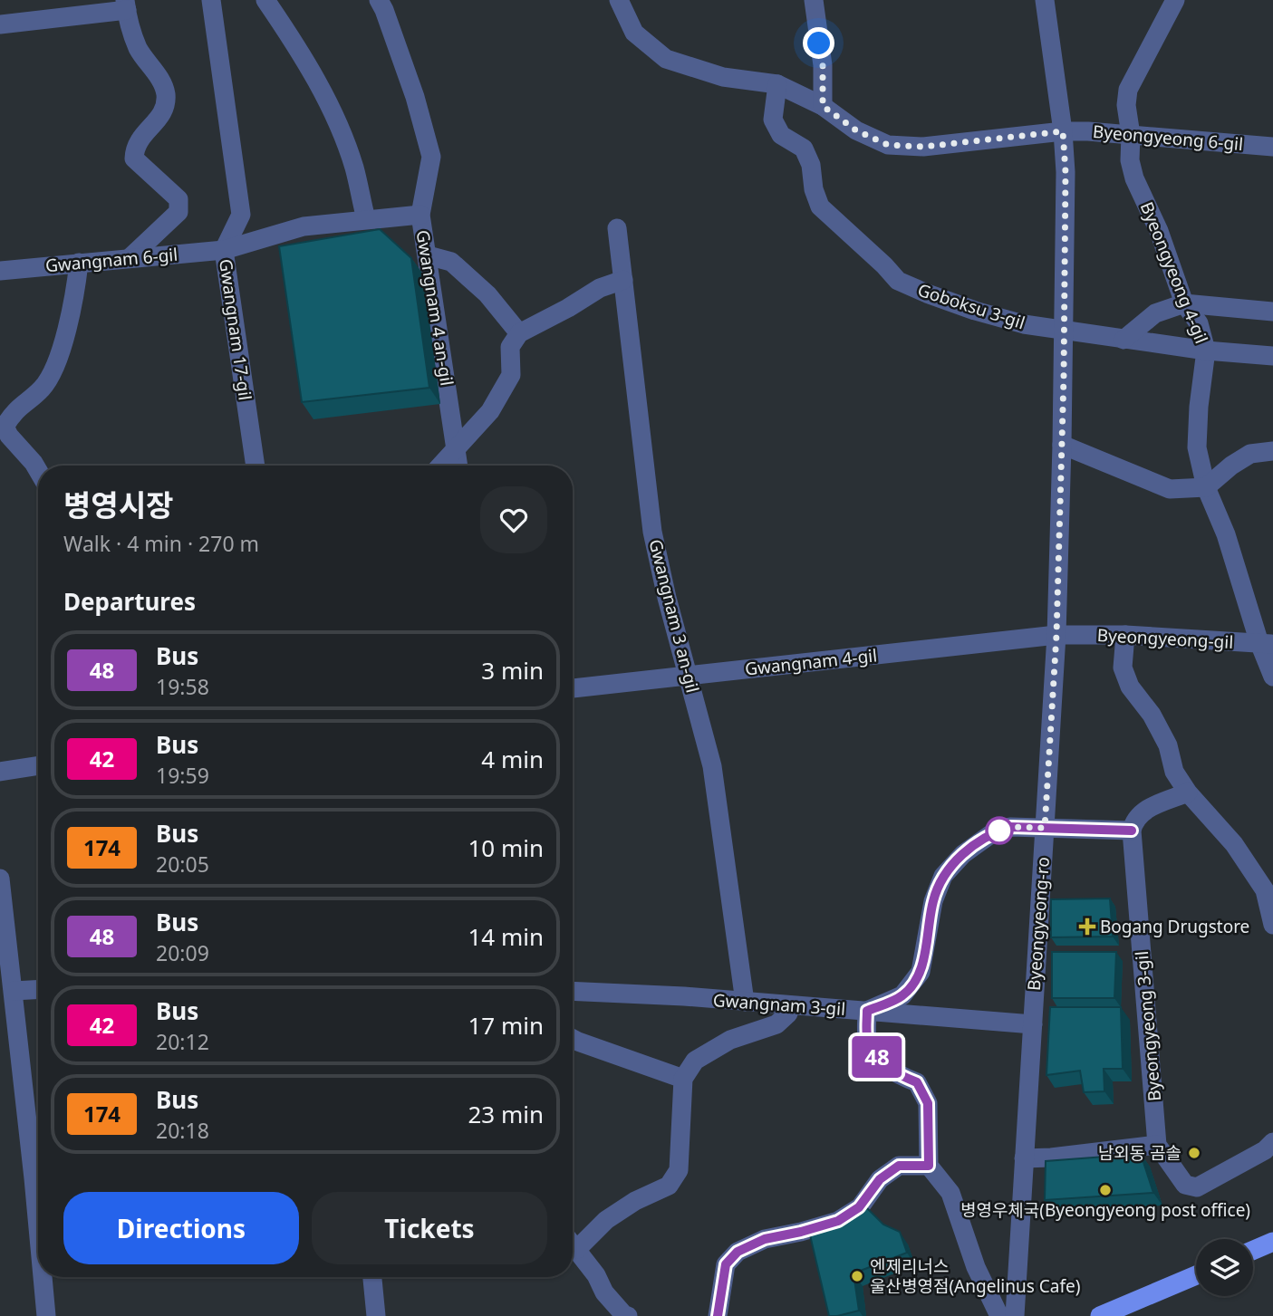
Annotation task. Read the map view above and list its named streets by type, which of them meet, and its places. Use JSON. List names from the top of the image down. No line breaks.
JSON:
{"streets":{"street":["Byeongyeong 6-gil","Gwangnam 6-gil","Byeongyeong 4-gil","Goboksu 3-gil","Gwangnam 4 an-gil","Gwangnam 17-gil","Gwangnam 3 an-gil","Byeongyeong-gil","Gwangnam 4-gil","Byeongyeong-ro","Gwangnam 3-gil","Byeongyeong 3-gil"]},"crossings":[["Byeongyeong 6-gil","Byeongyeong 4-gil"],["Byeongyeong 6-gil","Goboksu 3-gil"],["Byeongyeong 6-gil","Byeongyeong-ro"],["Gwangnam 6-gil","Gwangnam 4 an-gil"],["Gwangnam 6-gil","Gwangnam 17-gil"],["Byeongyeong 4-gil","Goboksu 3-gil"],["Byeongyeong 4-gil","Byeongyeong-gil"],["Goboksu 3-gil","Byeongyeong-ro"],["Gwangnam 3 an-gil","Gwangnam 4-gil"],["Gwangnam 3 an-gil","Gwangnam 3-gil"],["Byeongyeong-gil","Gwangnam 4-gil"],["Byeongyeong-gil","Byeongyeong-ro"],["Gwangnam 4-gil","Byeongyeong-ro"],["Byeongyeong-ro","Gwangnam 3-gil"]],"places":{"health":["Bogang Drugstore"],"other":["남외동 곰솔","병영우체국(Byeongyeong post office)","엔제리너스 울산병영점(Angelinus Cafe)"]},"lines":["bus line 48"],"page":{"on_map":"48","heading":[["병영시장","Walk · 4 min · 270 m"],"Departures"],"list":[{"mark":"48","name":"Bus","note":"19:58","value":"3 min"},{"mark":"42","name":"Bus","note":"19:59","value":"4 min"},{"mark":"174","name":"Bus","note":"20:05","value":"10 min"},{"mark":"48","name":"Bus","note":"20:09","value":"14 min"},{"mark":"42","name":"Bus","note":"20:12","value":"17 min"},{"mark":"174","name":"Bus","note":"20:18","value":"23 min"}],"buttons":["Directions","Tickets"]}}
